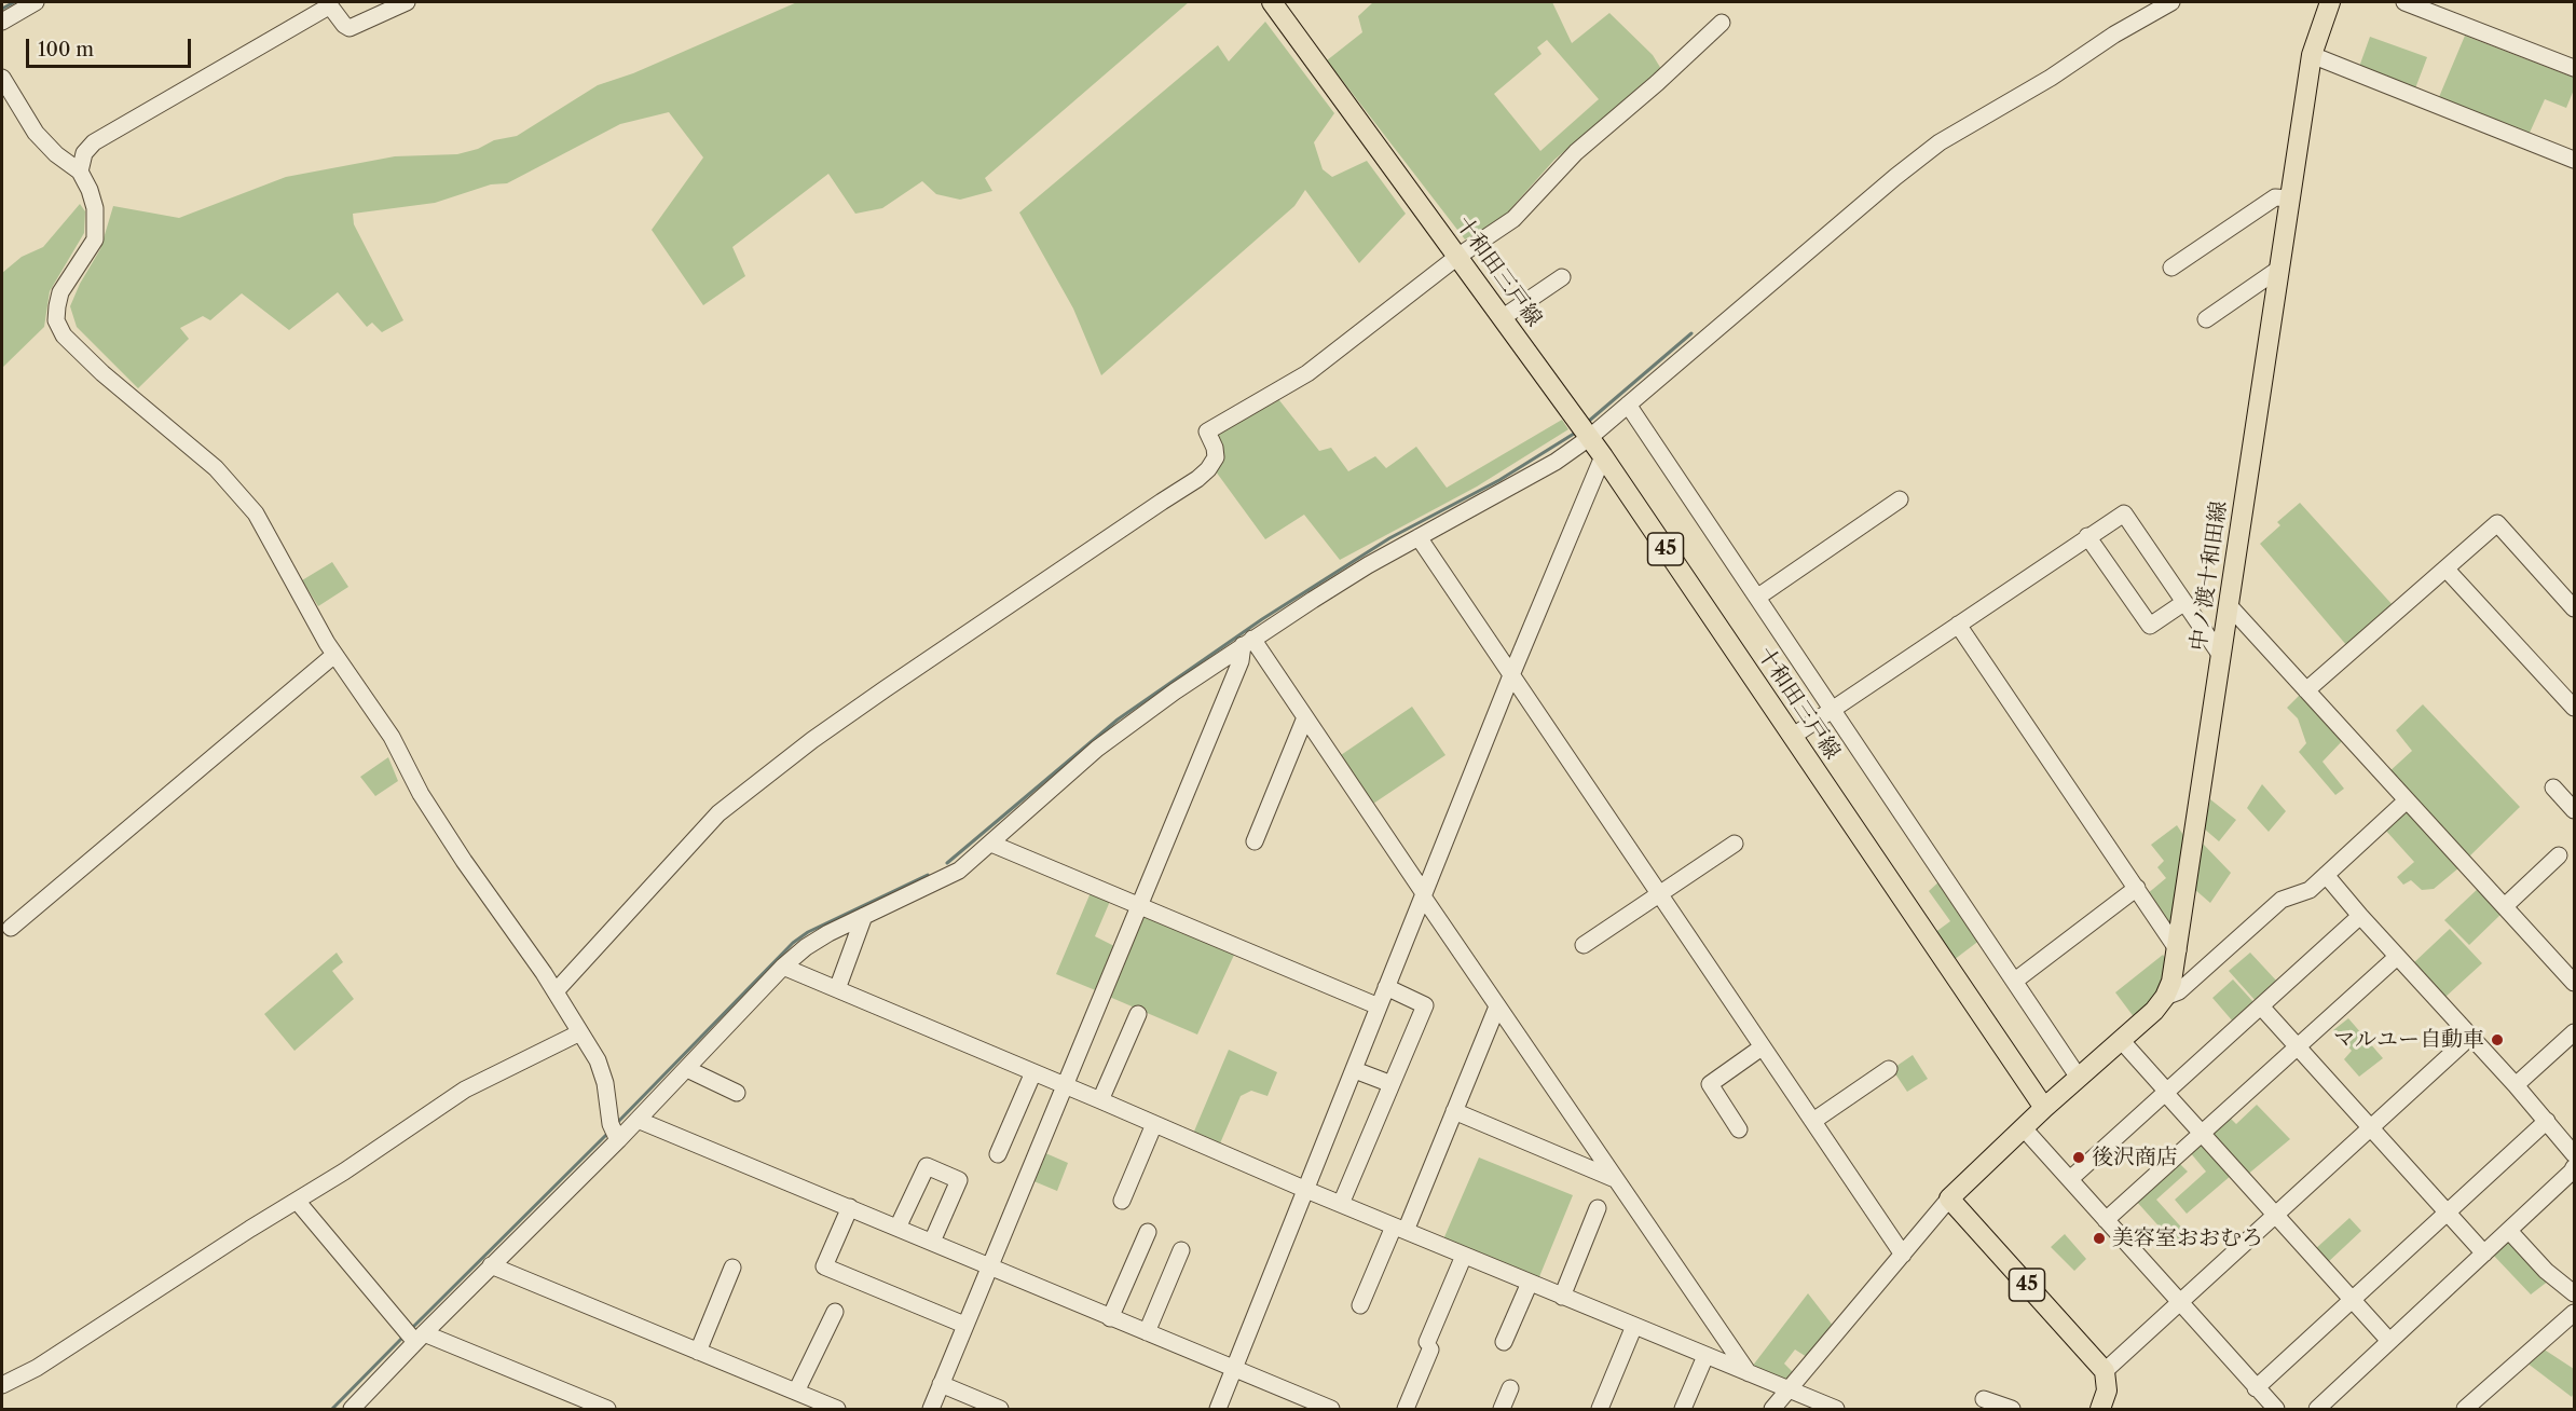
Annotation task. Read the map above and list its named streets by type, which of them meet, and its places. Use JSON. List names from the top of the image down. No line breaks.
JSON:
{"streets":{"main road":["十和田三戸線","45","中ノ渡十和田線"]},"crossings":[["十和田三戸線","中ノ渡十和田線"]],"places":["マルユー自動車","後沢商店","美容室おおむろ"],"scale_bar":"100 m"}
